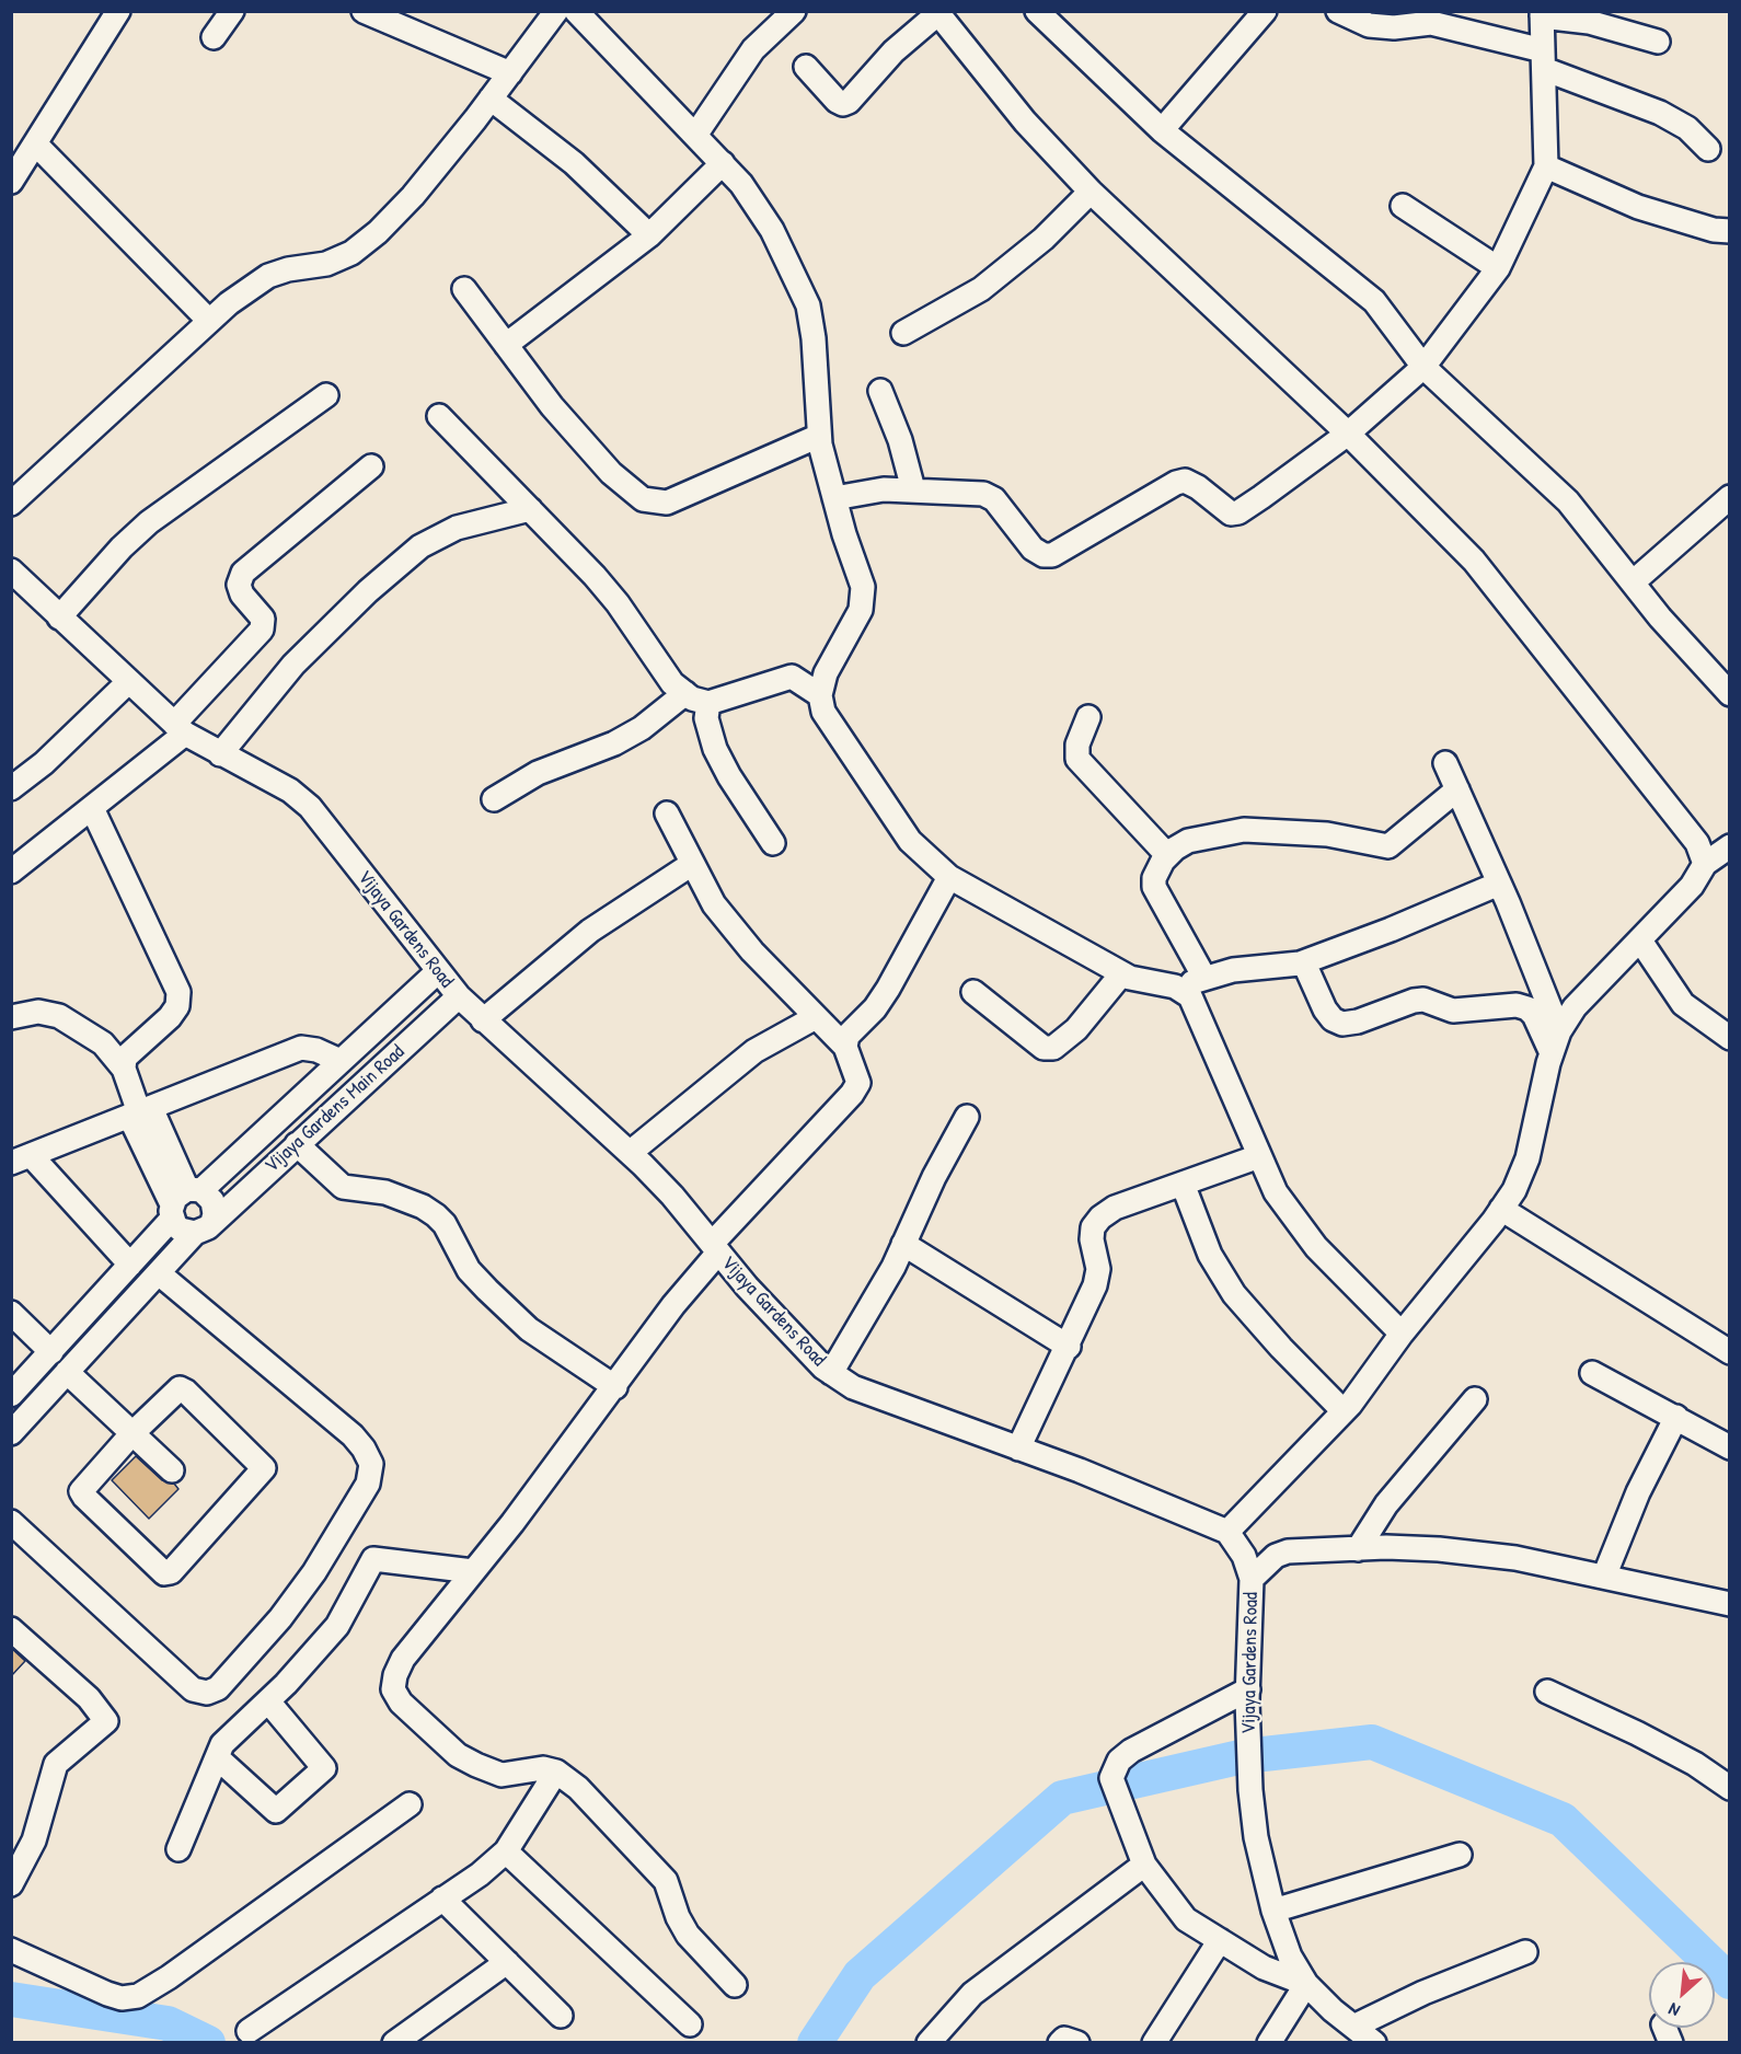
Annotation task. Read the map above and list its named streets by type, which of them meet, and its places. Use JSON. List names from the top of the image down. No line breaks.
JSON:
{"streets":{"street":["Vijaya Gardens Road","Vijaya Gardens Main Road"]},"crossings":[["Vijaya Gardens Road","Vijaya Gardens Main Road"]],"north":"bottom left"}
